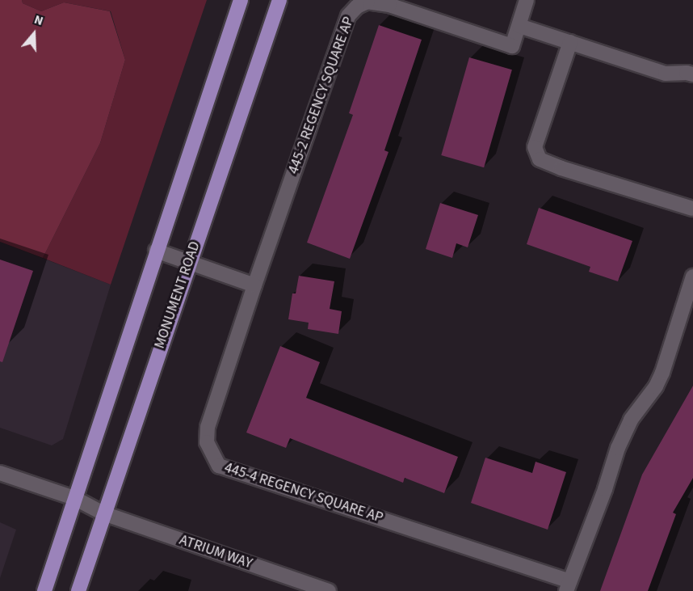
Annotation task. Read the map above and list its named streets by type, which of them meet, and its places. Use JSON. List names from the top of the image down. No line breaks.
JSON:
{"streets":{"main road":["MONUMENT ROAD"],"street":["445-2 REGENCY SQUARE AP","445-4 REGENCY SQUARE AP","ATRIUM WAY"]},"crossings":[["445-2 REGENCY SQUARE AP","445-4 REGENCY SQUARE AP"],["MONUMENT ROAD","ATRIUM WAY"]],"north":"top"}
